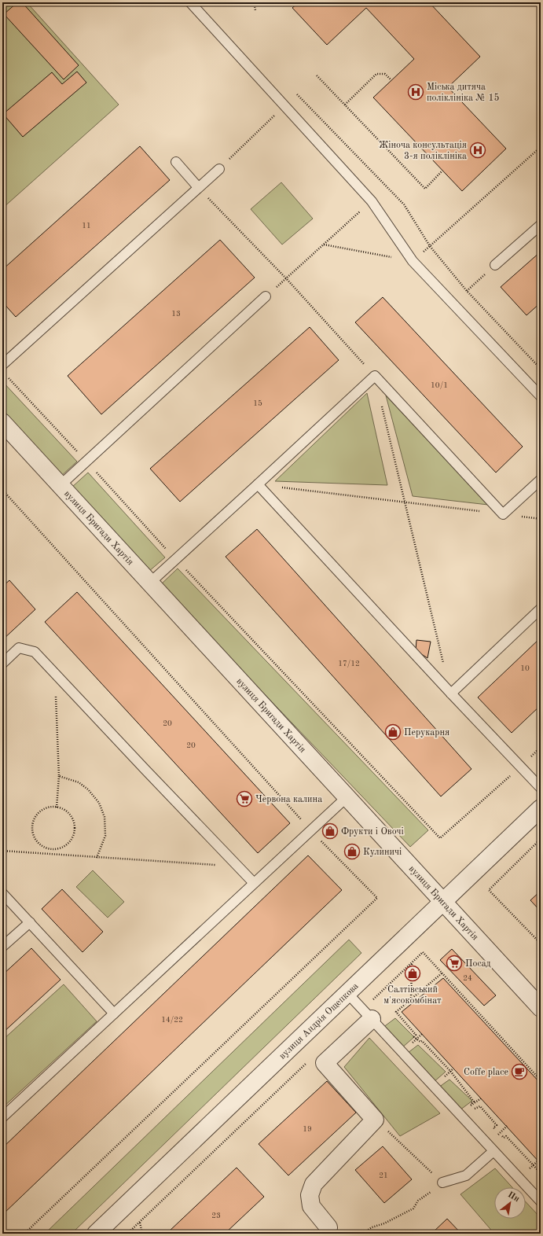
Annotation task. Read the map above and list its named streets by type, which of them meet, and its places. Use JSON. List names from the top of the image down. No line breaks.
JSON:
{"streets":{"street":["вулиця Бригади Хартія","вулиця Андрія Ощепкова"]},"crossings":[["вулиця Бригади Хартія","вулиця Андрія Ощепкова"]],"places":{"hospital":["Міська дитяча поліклініка № 15","Жіноча консультація 3-я поліклініка"],"shop":["Перукарня","Фрукти і Овочі","Кулиничі","Салтівський м'ясокомбінат"],"supermarket":["Червона калина","Посад"],"cafe":["Coffe place"]},"house_numbers":["11","13","10/1","15","17/12","10","20","20","24","14/22","19","21","23"],"north":"top right"}
